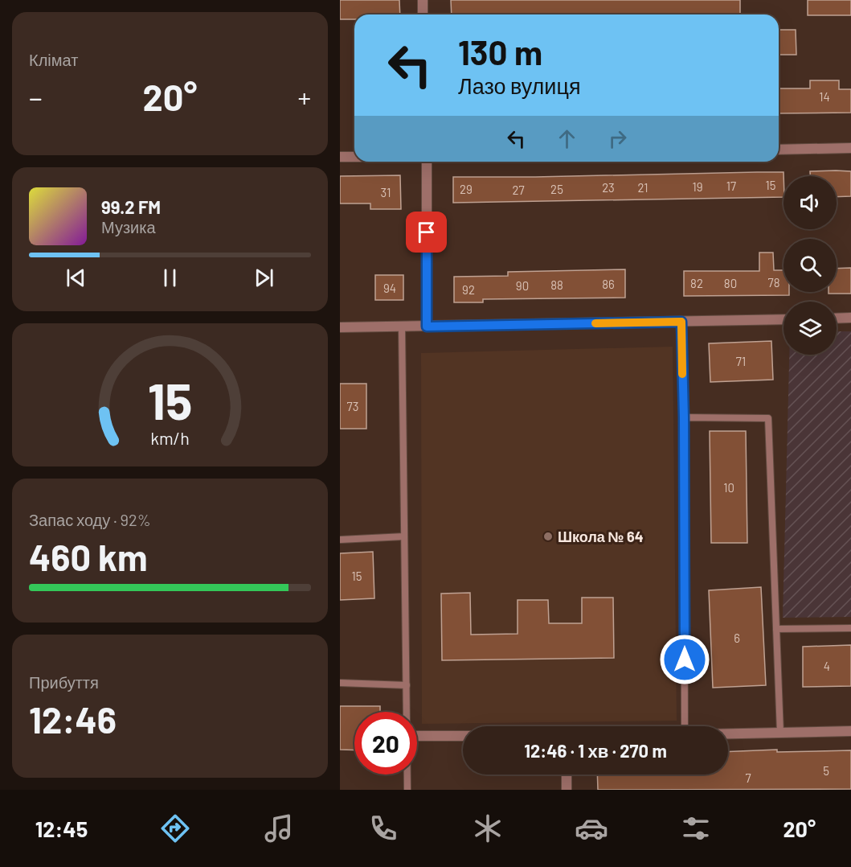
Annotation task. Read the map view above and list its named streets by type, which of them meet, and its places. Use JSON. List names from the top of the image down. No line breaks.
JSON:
{"places":["Школа № 64"],"house_numbers":["14","15","17","19","23","21","29","25","27","31","78","82","80","86","88","90","94","92","71","73","10","15","6","4","5","7"],"page":{"tile":["Клімат",["Запас ходу · 92%","460 km"],["Прибуття","12:46"]],"turn":["130 m","Лазо вулиця"],"heat":["−","20°","+"],"song":["99.2 FM","Музика"],"limit":"20","trip":"12:46 · 1 хв · 270 m","tabs":["12:45","20°"],"gauge":["15","km/h"]}}
